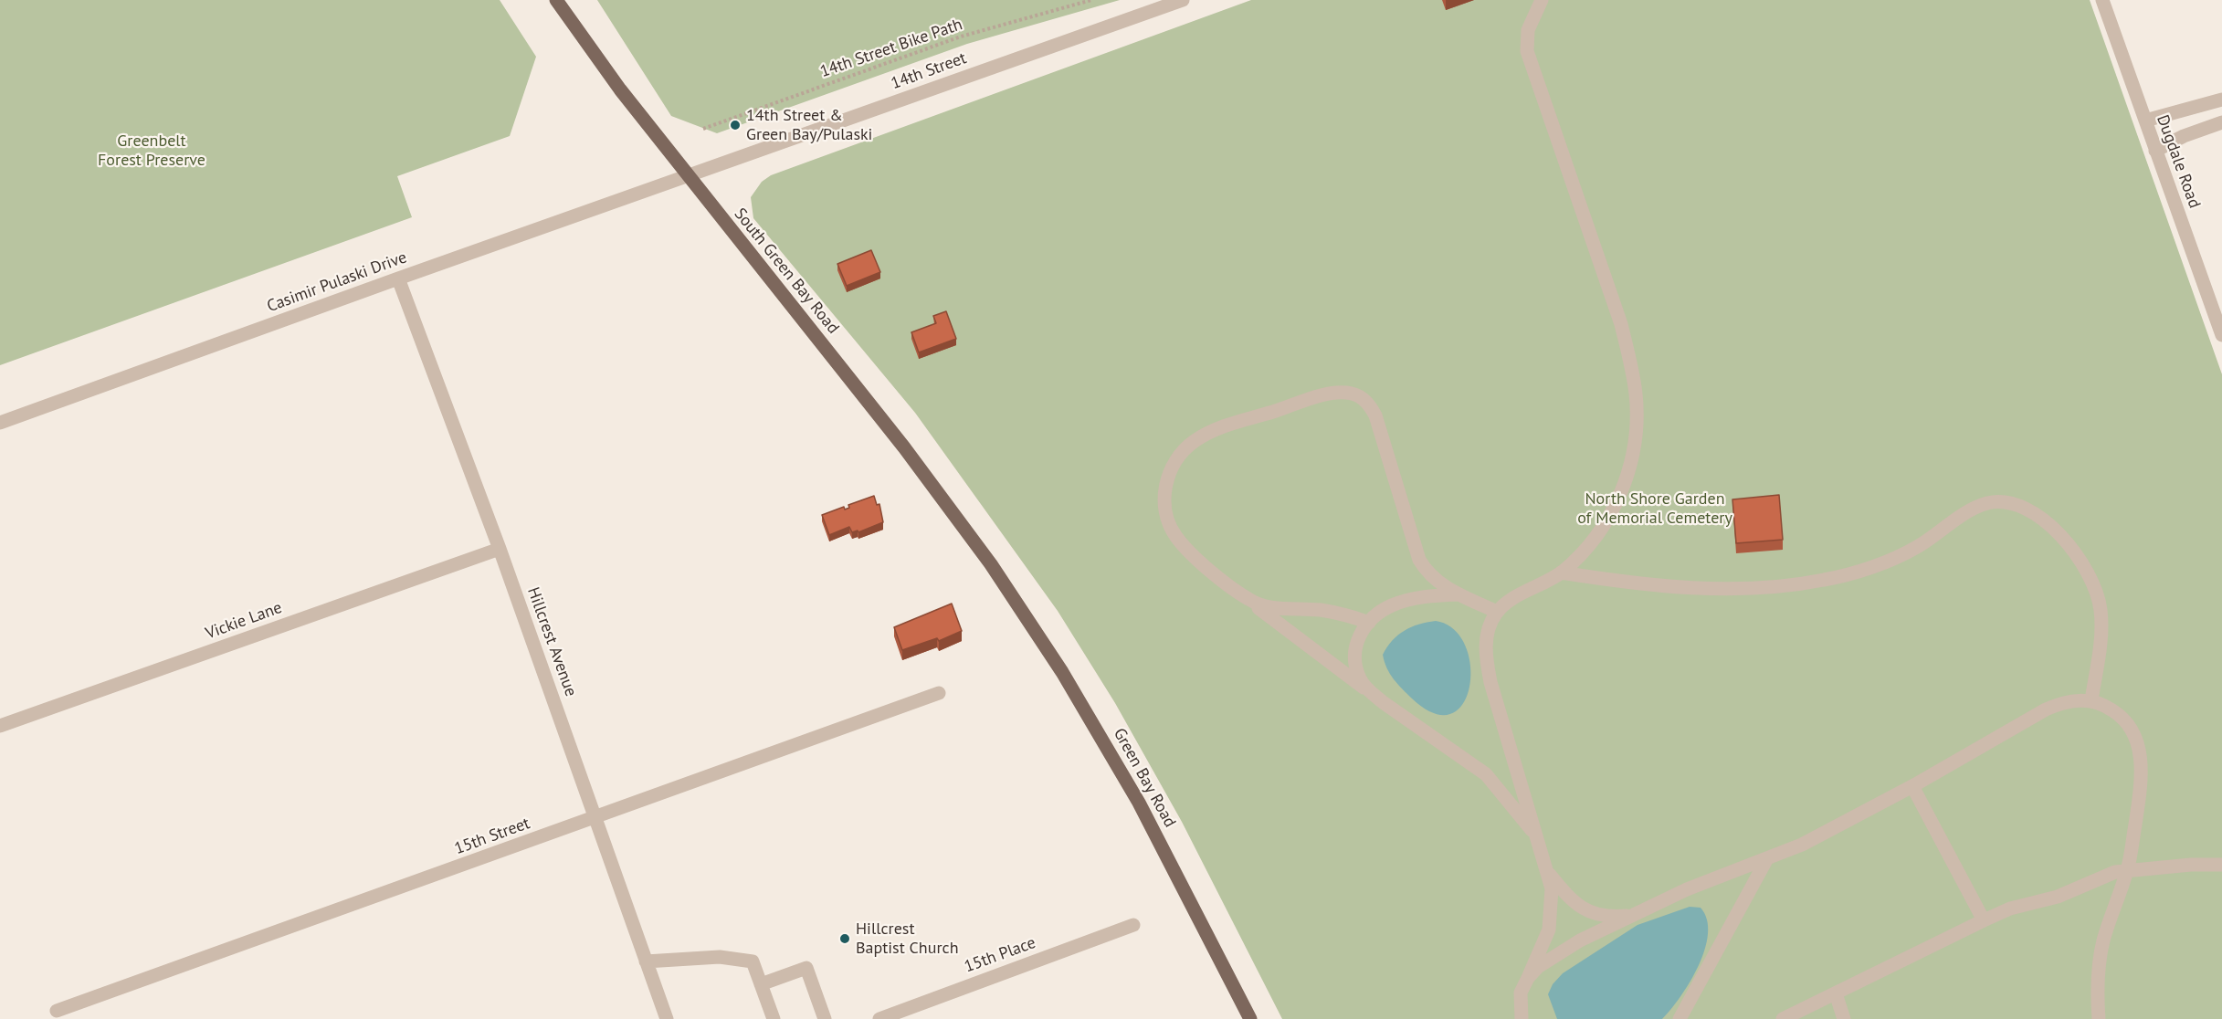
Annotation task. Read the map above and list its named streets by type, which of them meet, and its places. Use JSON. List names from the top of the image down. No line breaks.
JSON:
{"streets":{"main road":["South Green Bay Road","Green Bay Road"],"street":["14th Street","Dugdale Road","Casimir Pulaski Drive","Vickie Lane","Hillcrest Avenue","15th Street","15th Place"],"path":["14th Street Bike Path"]},"crossings":[["14th Street","South Green Bay Road"],["14th Street","Casimir Pulaski Drive"],["South Green Bay Road","Casimir Pulaski Drive"],["South Green Bay Road","Green Bay Road"],["Casimir Pulaski Drive","Hillcrest Avenue"],["Vickie Lane","Hillcrest Avenue"],["Hillcrest Avenue","15th Street"]],"parks":["Greenbelt Forest Preserve","North Shore Garden of Memorial Cemetery"],"places":["14th Street & Green Bay/Pulaski","Hillcrest Baptist Church"]}
